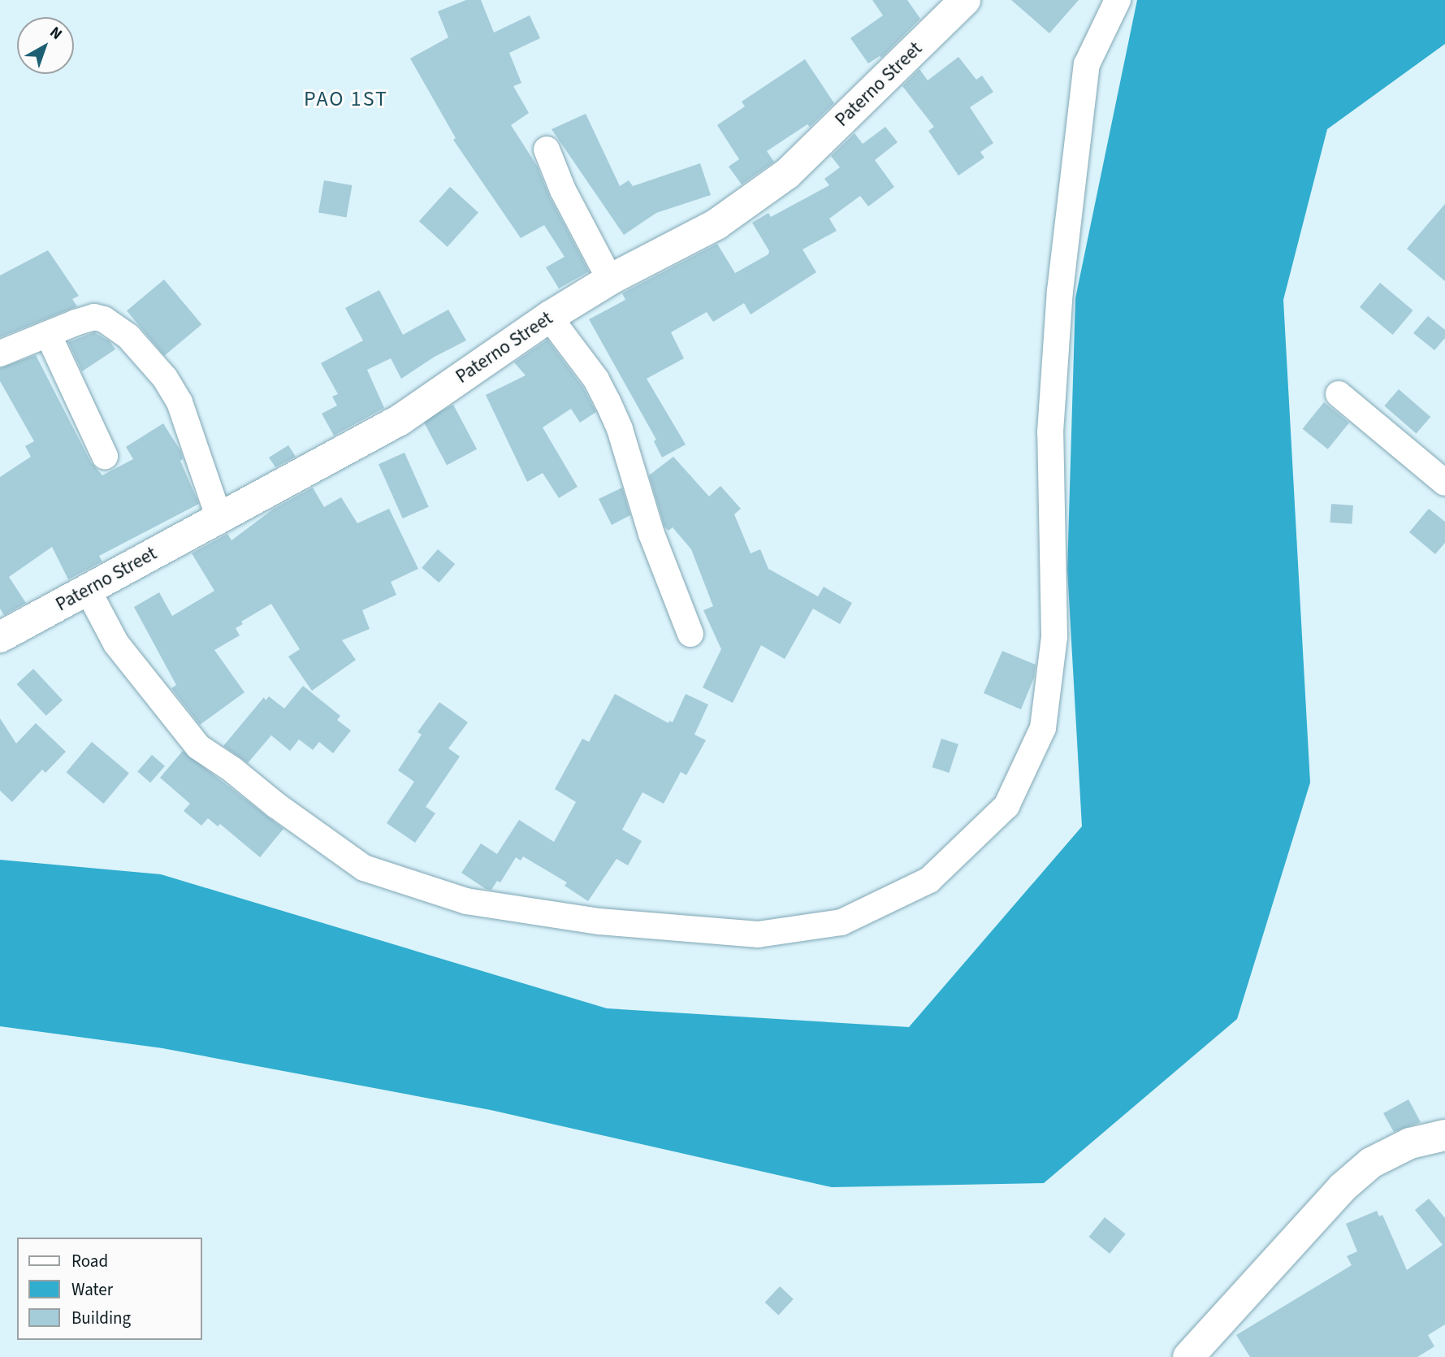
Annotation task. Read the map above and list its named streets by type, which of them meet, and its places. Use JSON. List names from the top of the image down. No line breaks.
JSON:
{"streets":{"street":["Paterno Street"]},"districts":["PAO 1ST"],"legend":["Road","Water","Building"],"north":"top right"}
